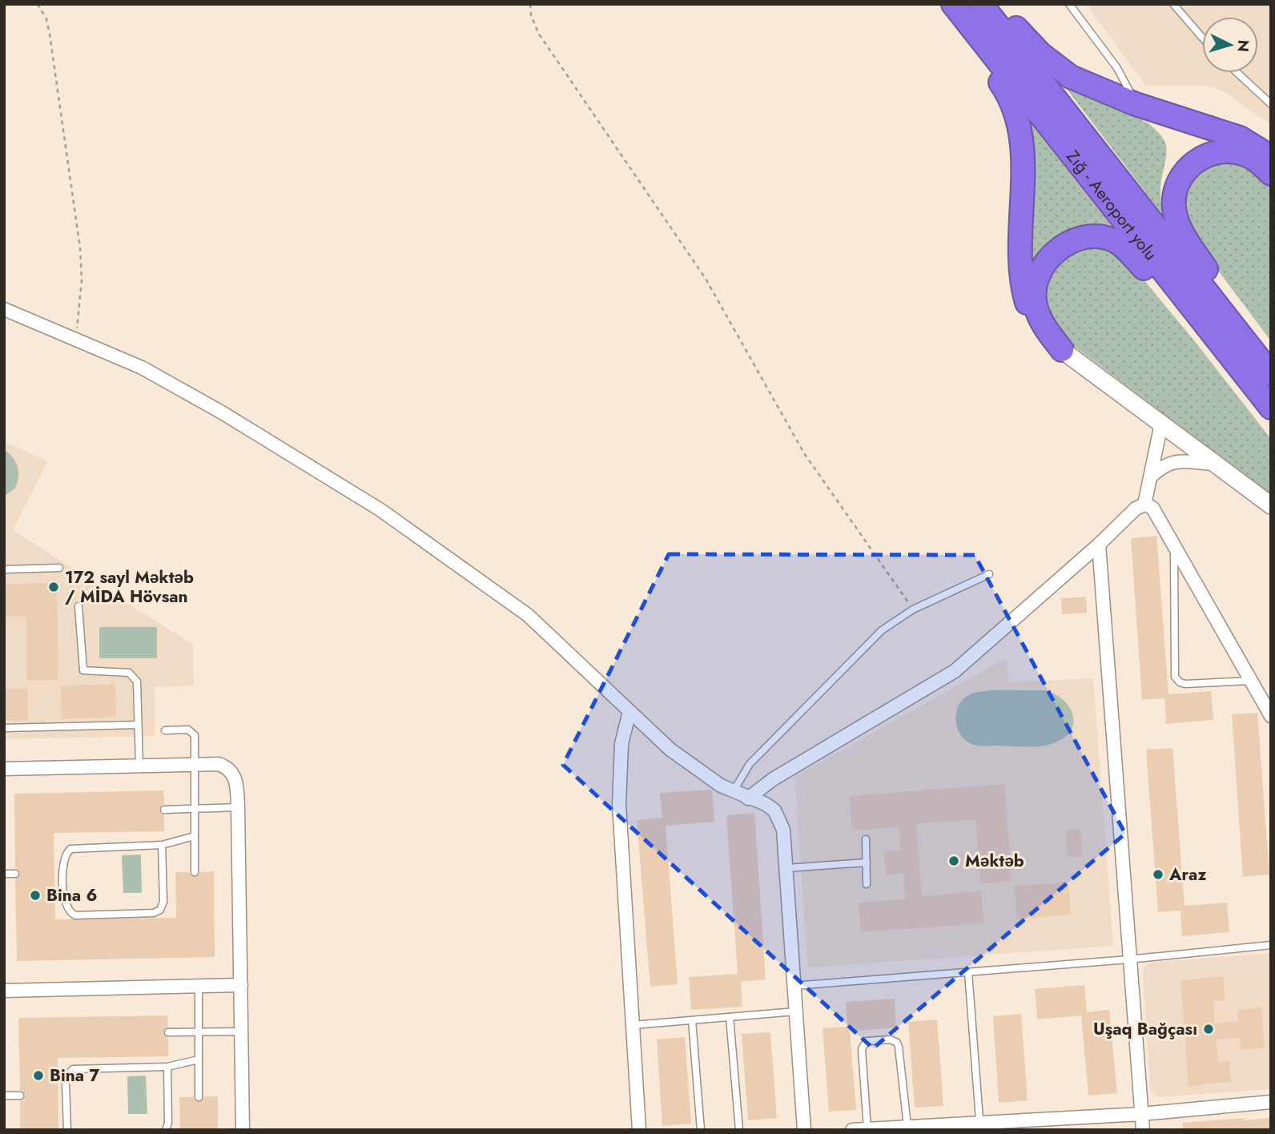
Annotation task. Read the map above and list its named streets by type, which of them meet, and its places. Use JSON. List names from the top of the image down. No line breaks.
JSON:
{"streets":{"highway":["Zığ - Aeroport yolu"]},"places":["172 sayl Məktəb / MİDA Hövsan","Məktəb","Araz","Bina 6","Uşaq Bağçası","Bina 7"],"north":"right"}
